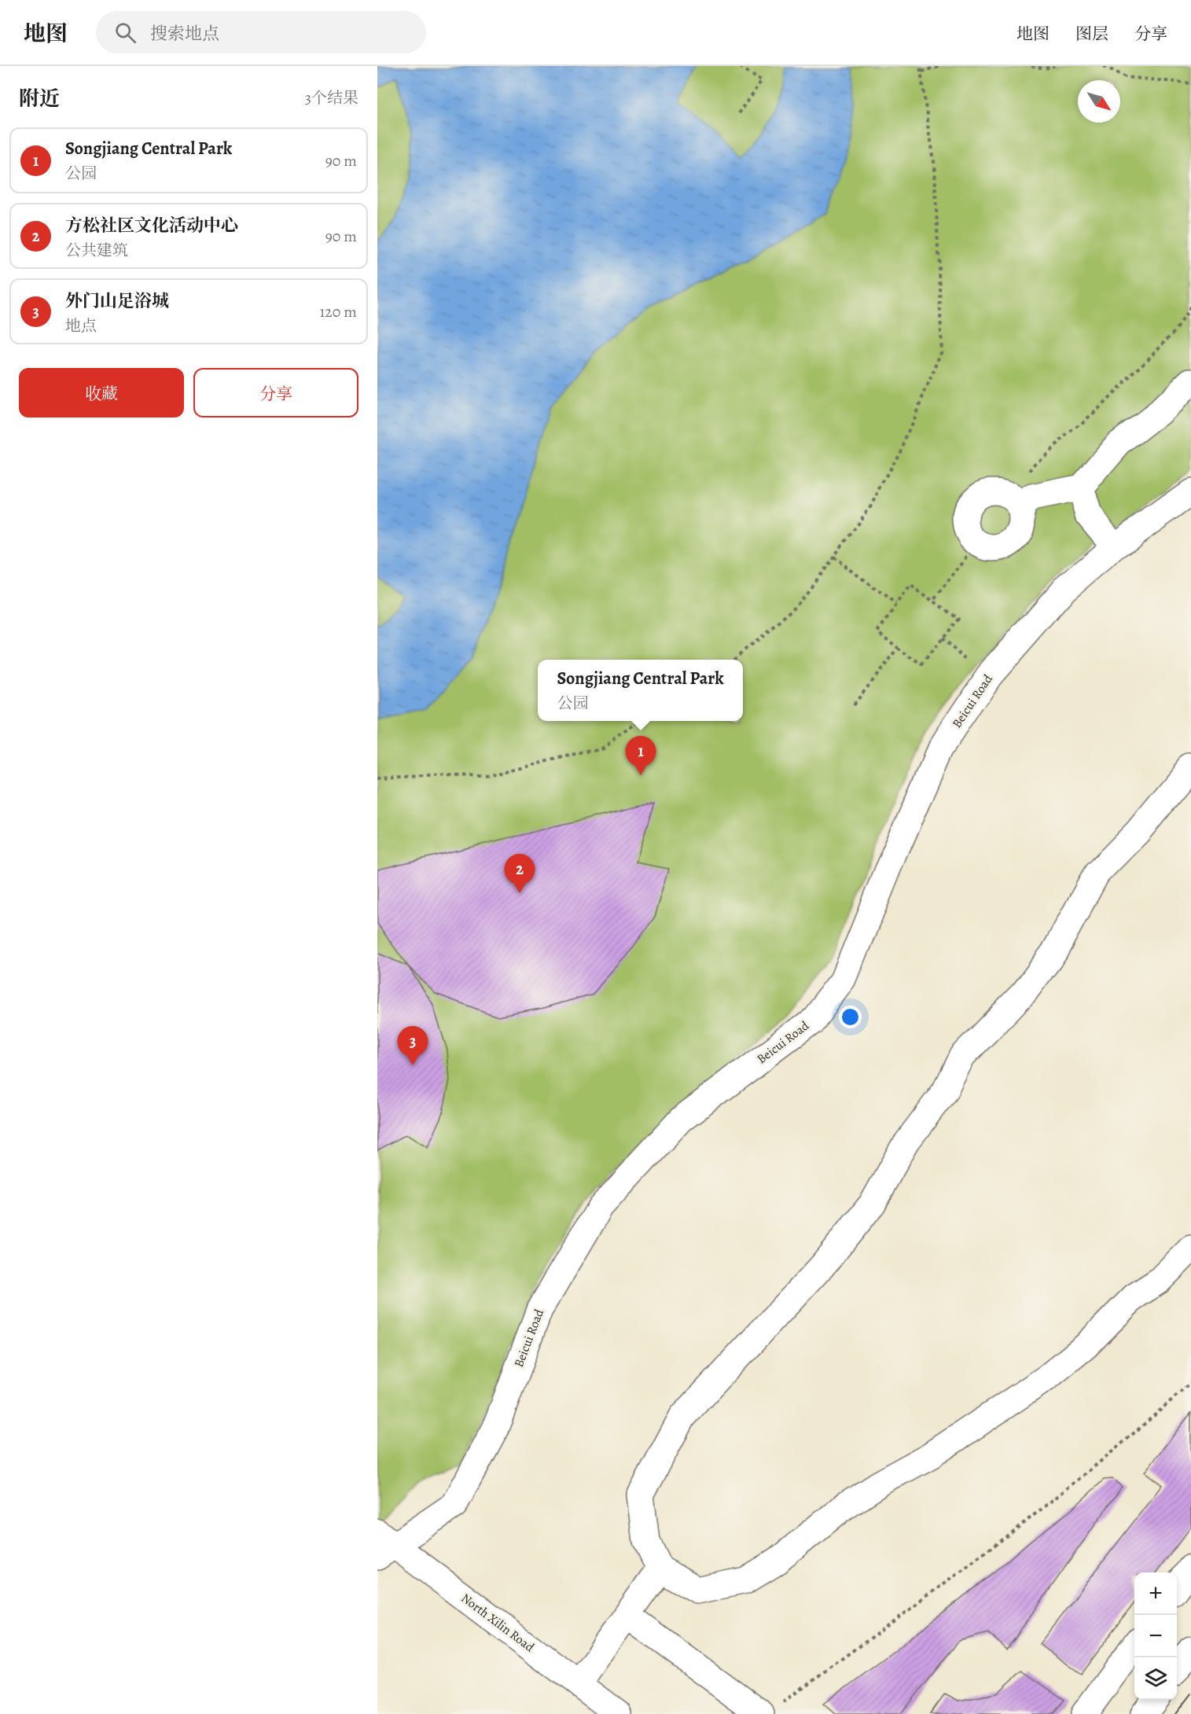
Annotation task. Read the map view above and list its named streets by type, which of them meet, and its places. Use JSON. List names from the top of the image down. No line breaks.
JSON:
{"streets":{"street":["Beicui Road","North Xilin Road"]},"crossings":[["Beicui Road","North Xilin Road"]],"north":"bottom right","page":{"header":"地图","search":"搜索地点","nav":["地图","图层","分享"],"heading":["附近","3个结果"],"list":[{"mark":"1","name":"Songjiang Central Park","note":"公园","value":"90 m"},{"mark":"2","name":"方松社区文化活动中心","note":"公共建筑","value":"90 m"},{"mark":"3","name":"外门山足浴城","note":"地点","value":"120 m"}],"buttons":["收藏","分享"],"popup":["Songjiang Central Park","公园"],"pins":["1","2","3"],"map_buttons":["+","−"]}}
